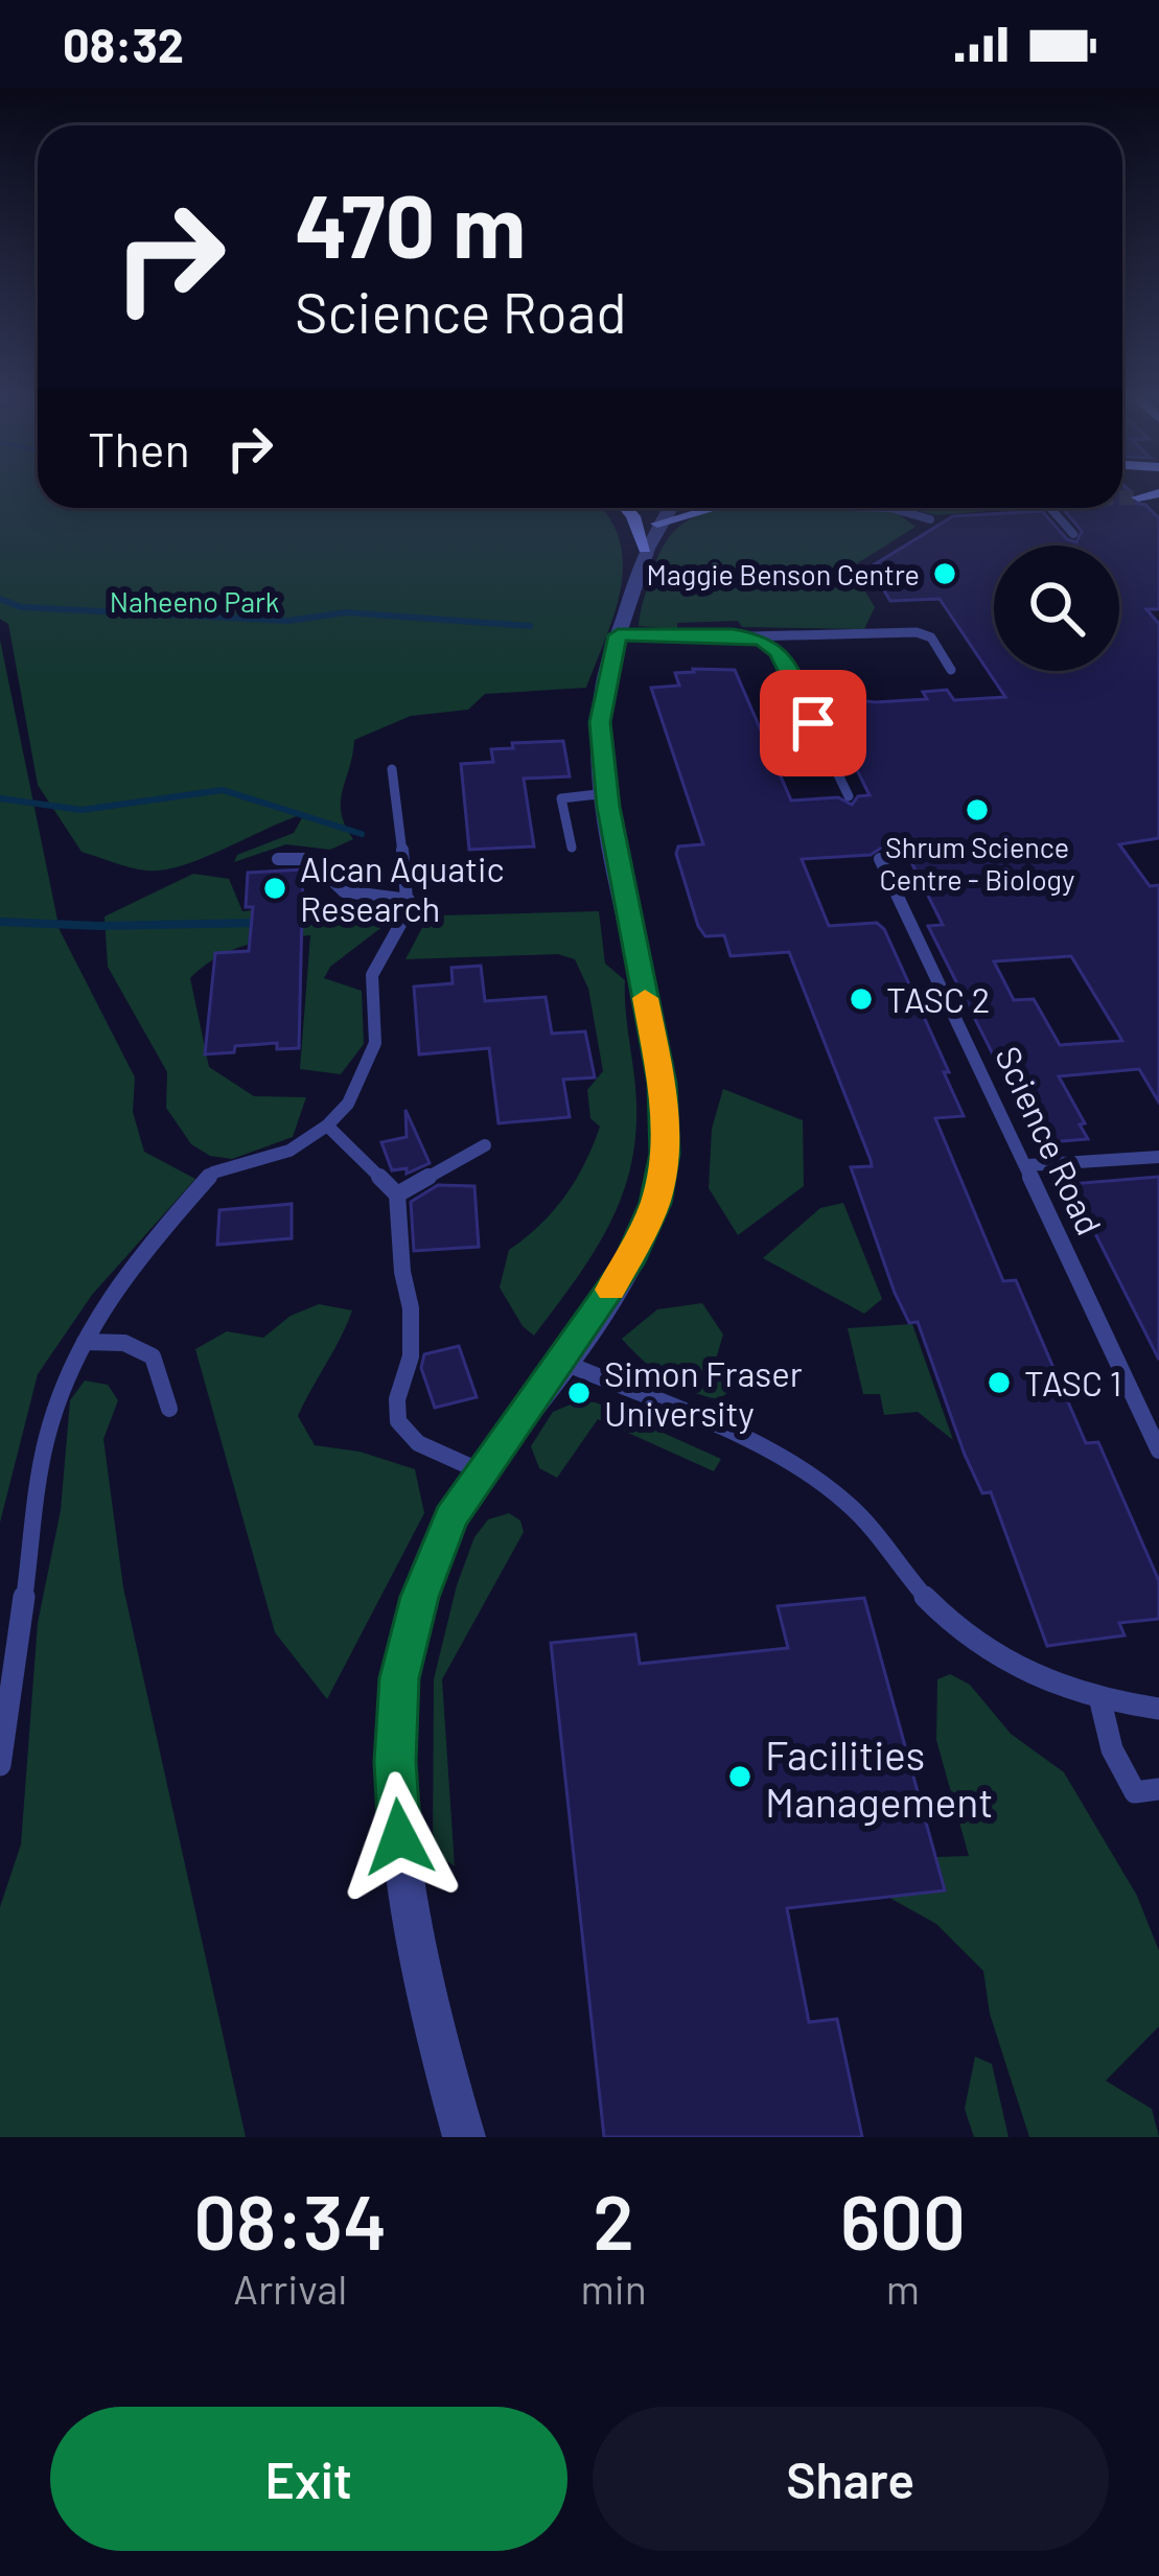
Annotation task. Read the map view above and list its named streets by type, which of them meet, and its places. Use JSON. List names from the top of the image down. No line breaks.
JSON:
{"streets":{"lane":["Science Road"]},"parks":["Naheeno Park"],"places":["Maggie Benson Centre","Shrum Science Centre - Biology","Alcan Aquatic Research","TASC 2","TASC 1","Simon Fraser University","Facilities Management"],"page":{"status":"08:32","turn":["470 m","Science Road"],"then":"Then","eta":["08:34","Arrival","2","min","600","m"],"buttons":["Exit","Share"]}}
